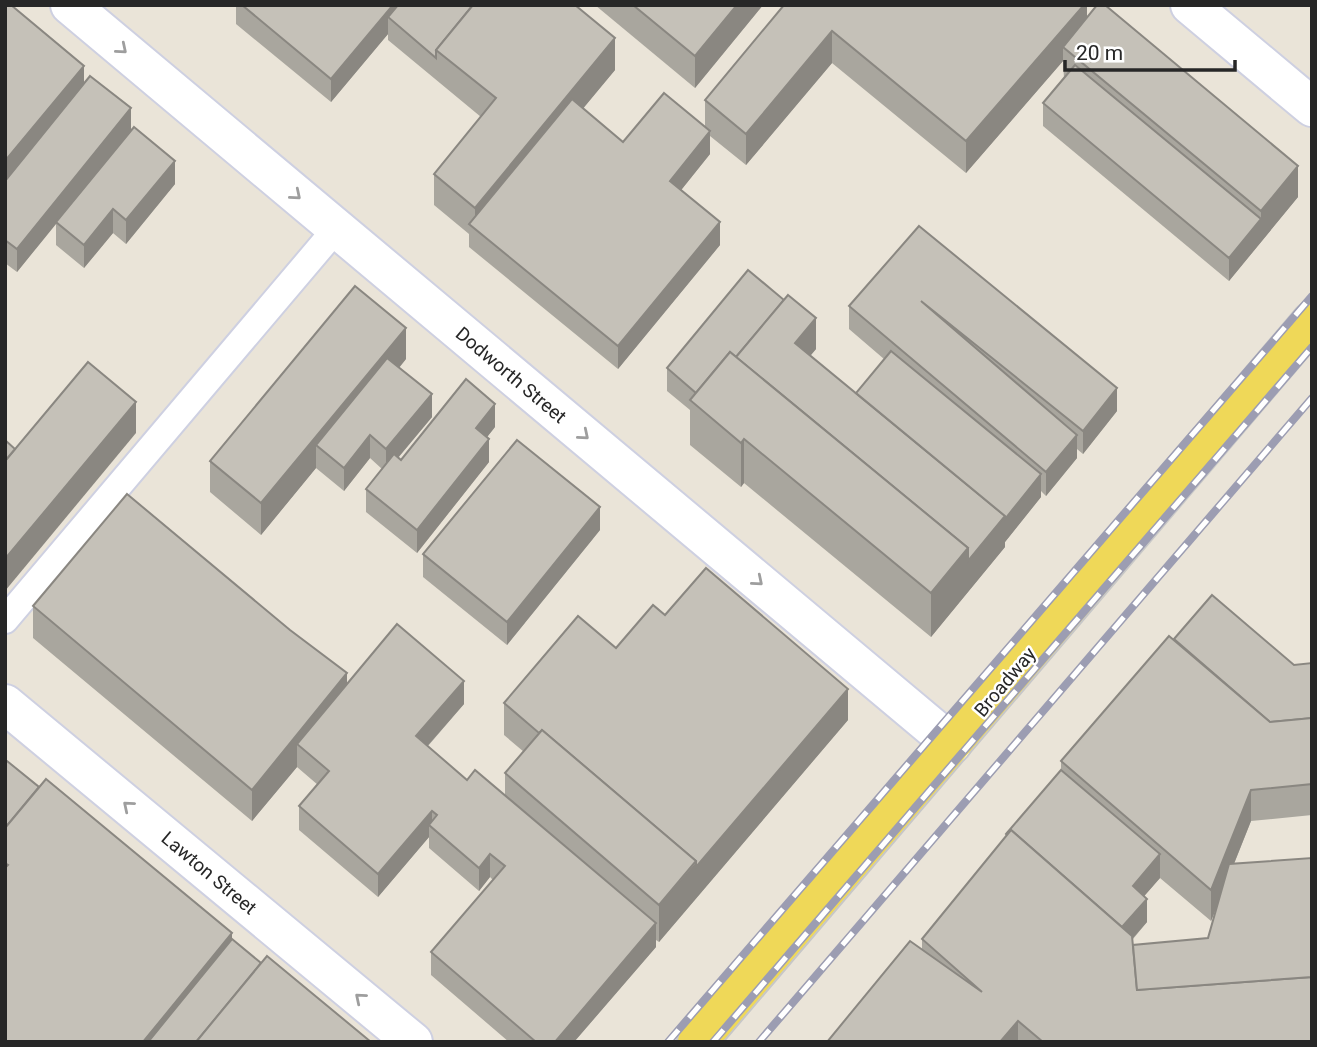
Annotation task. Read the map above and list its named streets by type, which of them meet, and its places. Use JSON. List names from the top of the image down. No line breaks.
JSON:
{"streets":{"main road":["Broadway"],"street":["Dodworth Street","Lawton Street"]},"crossings":[["Dodworth Street","Broadway"]],"one_way":["Dodworth Street","Lawton Street"],"scale_bar":"20 m"}
